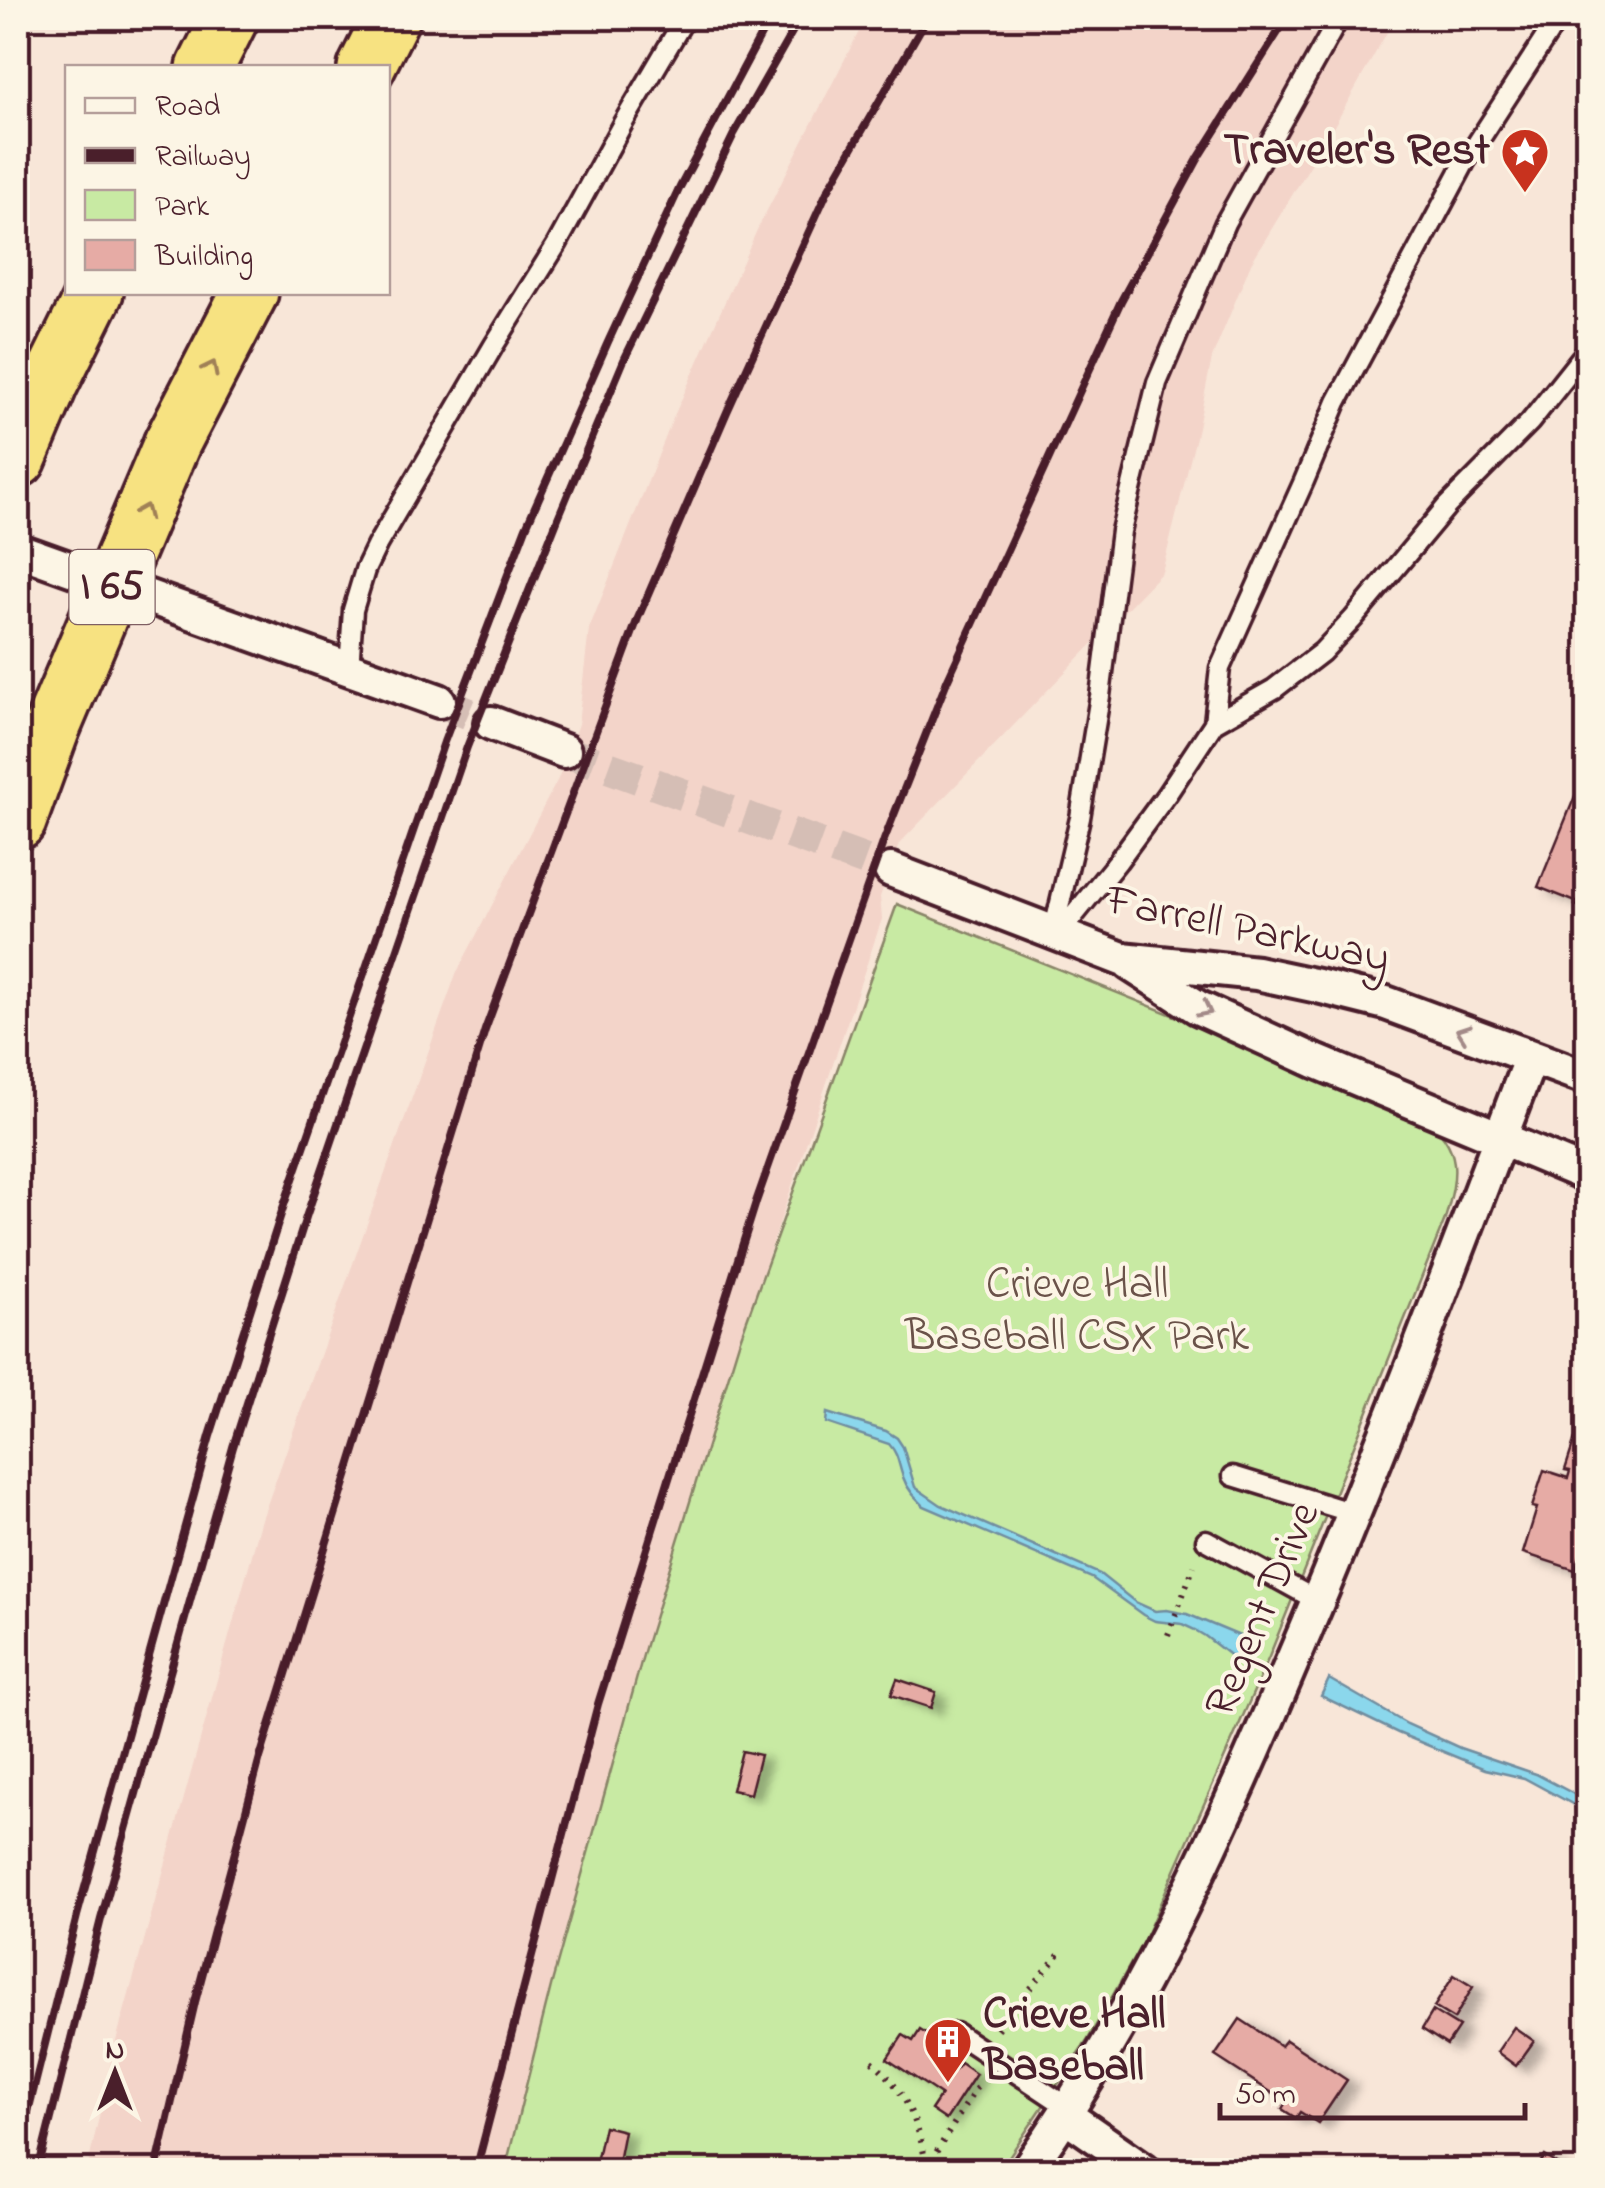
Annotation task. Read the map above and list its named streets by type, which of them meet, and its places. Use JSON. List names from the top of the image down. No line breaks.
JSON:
{"streets":{"highway":["I 65"],"street":["Farrell Parkway","Regent Drive"]},"crossings":[["Farrell Parkway","Regent Drive"]],"parks":["Crieve Hall Baseball CSX Park"],"places":{"place":["Traveler's Rest"],"building":["Crieve Hall Baseball"]},"legend":["Road","Railway","Park","Building"],"scale_bar":"50 m","north":"top"}
